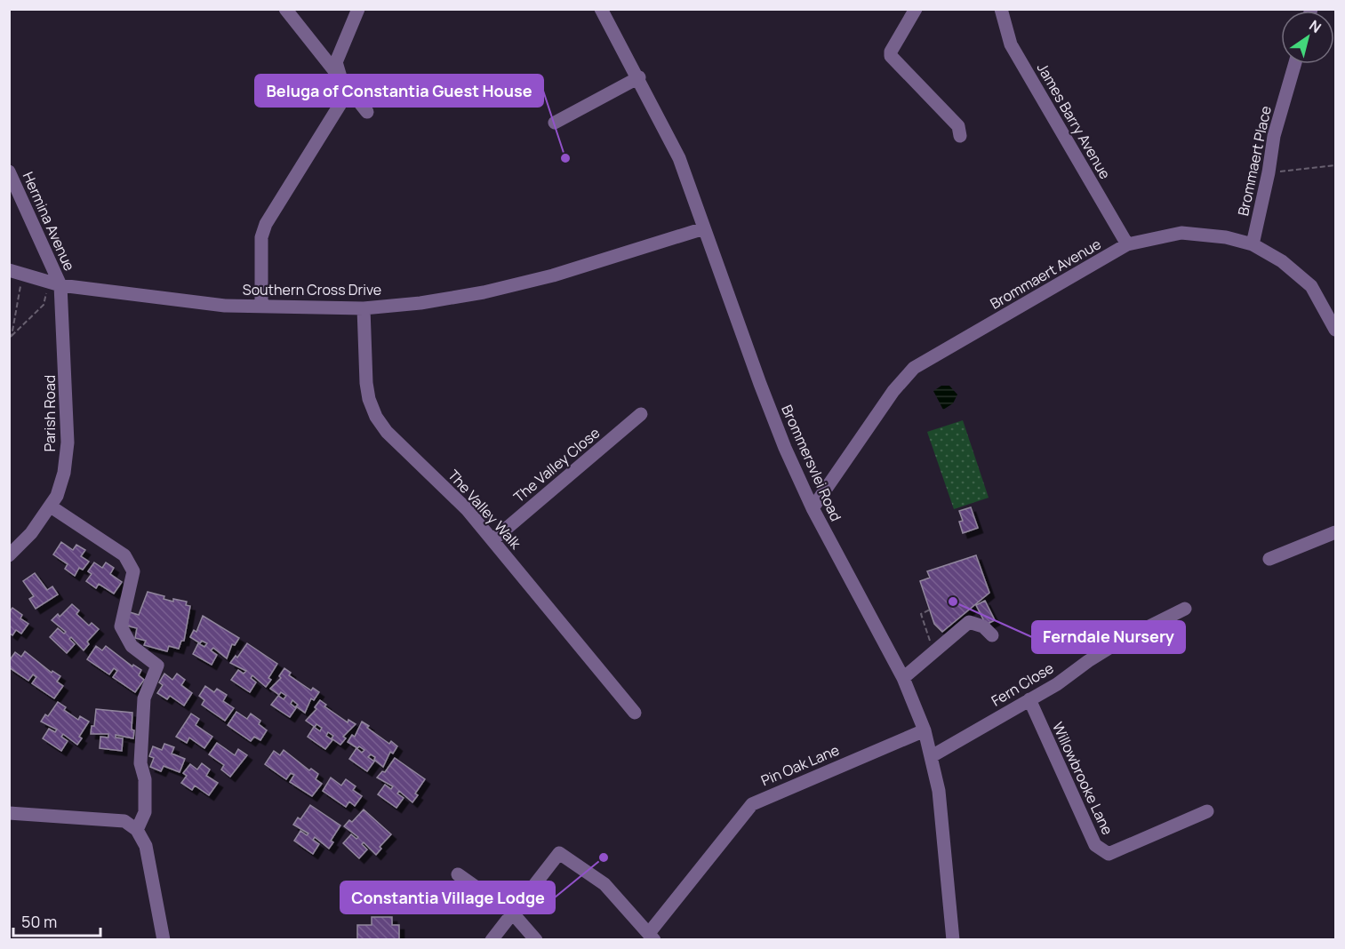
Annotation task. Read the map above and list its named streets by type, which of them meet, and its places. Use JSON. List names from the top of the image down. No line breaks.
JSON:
{"streets":{"street":["James Barry Avenue","Brommaert Place","Hermina Avenue","Brommaert Avenue","Southern Cross Drive","Parish Road","Brommersvlei Road","The Valley Close","The Valley Walk","Fern Close","Pin Oak Lane","Willowbrooke Lane"]},"crossings":[["James Barry Avenue","Brommaert Avenue"],["Brommaert Place","Brommaert Avenue"],["Hermina Avenue","Southern Cross Drive"],["Hermina Avenue","Parish Road"],["Brommaert Avenue","Brommersvlei Road"],["Southern Cross Drive","Parish Road"],["Southern Cross Drive","Brommersvlei Road"],["Southern Cross Drive","The Valley Walk"],["Brommersvlei Road","Fern Close"],["Brommersvlei Road","Pin Oak Lane"],["The Valley Close","The Valley Walk"],["Fern Close","Willowbrooke Lane"]],"places":["Beluga of Constantia Guest House","Ferndale Nursery","Constantia Village Lodge"],"scale_bar":"50 m","north":"top right"}
